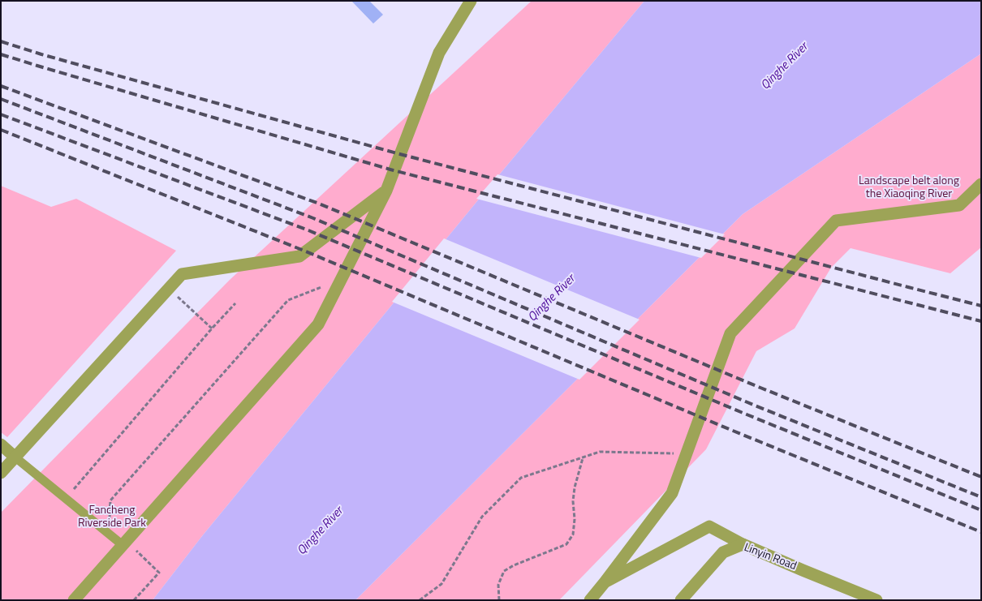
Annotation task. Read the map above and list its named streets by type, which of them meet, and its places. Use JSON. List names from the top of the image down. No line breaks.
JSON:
{"streets":{"street":["Linyin Road"]},"water":["Qinghe River"],"parks":["Landscape belt along the Xiaoqing River","Fancheng Riverside Park"]}
